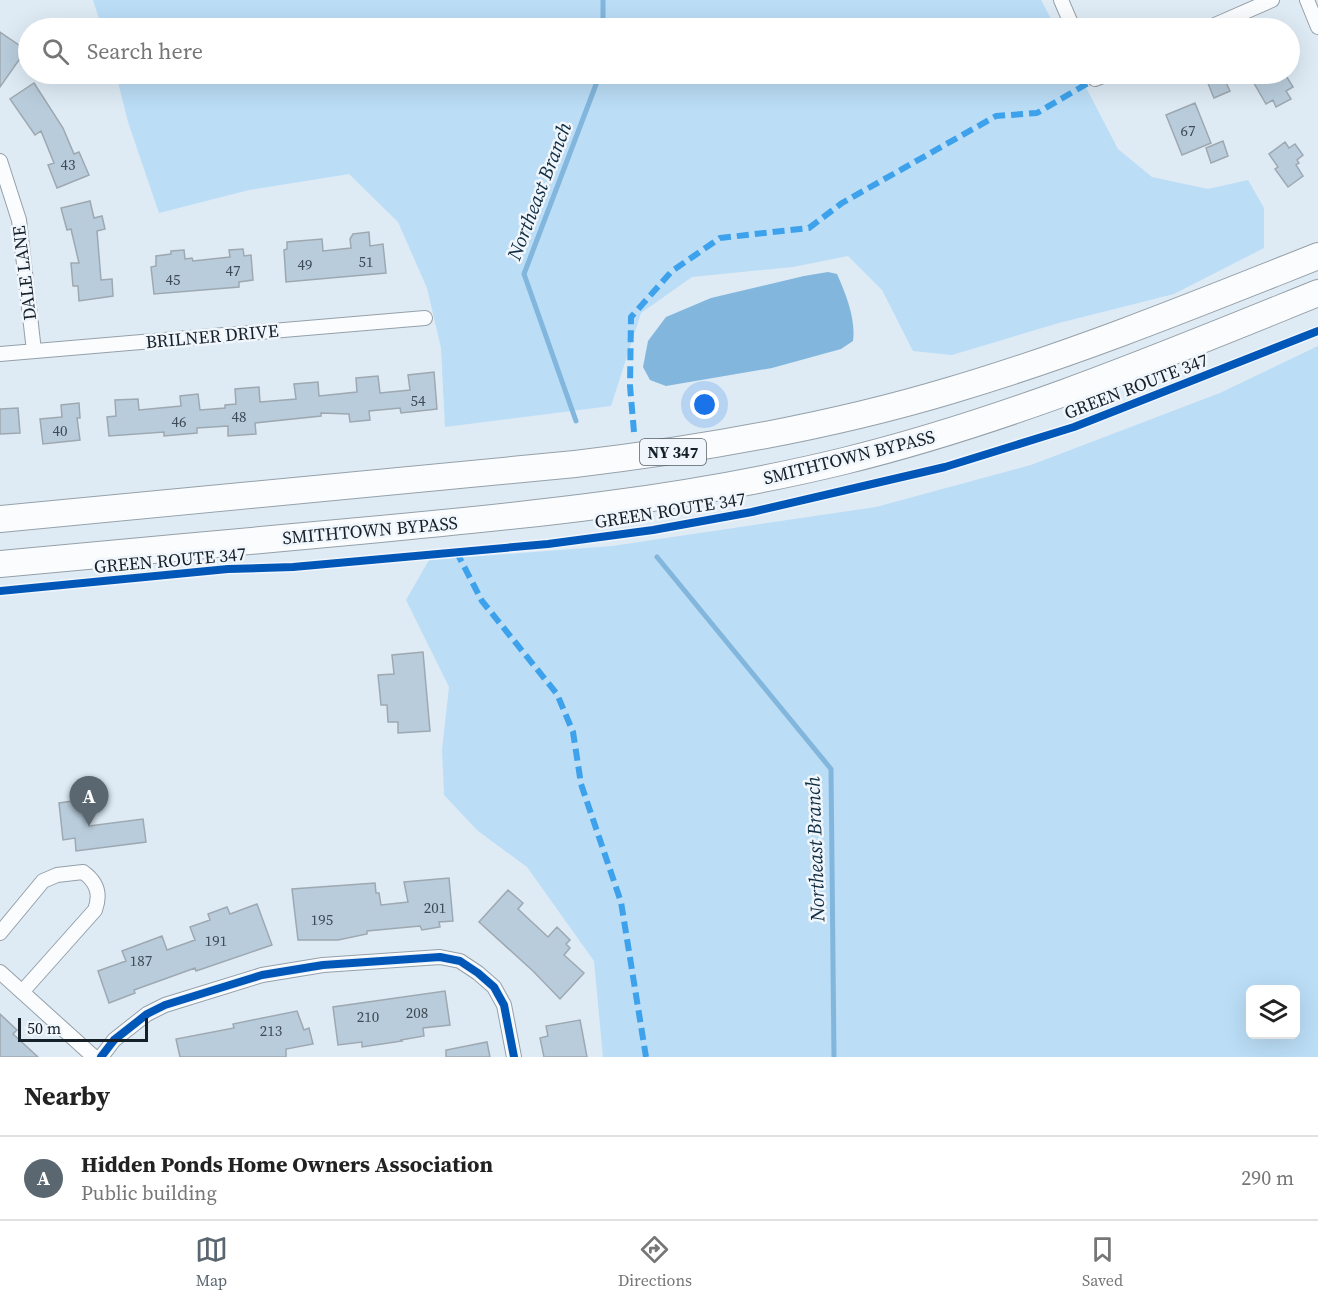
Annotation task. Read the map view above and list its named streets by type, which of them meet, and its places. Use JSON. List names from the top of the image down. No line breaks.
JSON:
{"streets":{"highway":["NY 347","SMITHTOWN BYPASS"],"street":["DALE LANE","BRILNER DRIVE"],"cycle path":["GREEN ROUTE 347"]},"crossings":[["DALE LANE","BRILNER DRIVE"]],"water":["Northeast Branch"],"house_numbers":["67","43","51","49","47","45","54","48","46","40","201","195","191","187","208","210","213"],"scale_bar":"50 m","page":{"search":"Search here","pins":"A","scale":"50 m","heading":"Nearby","list":[{"mark":"A","name":"Hidden Ponds Home Owners Association","note":"Public building","value":"290 m"}],"nav":["Map","Directions","Saved"]}}
